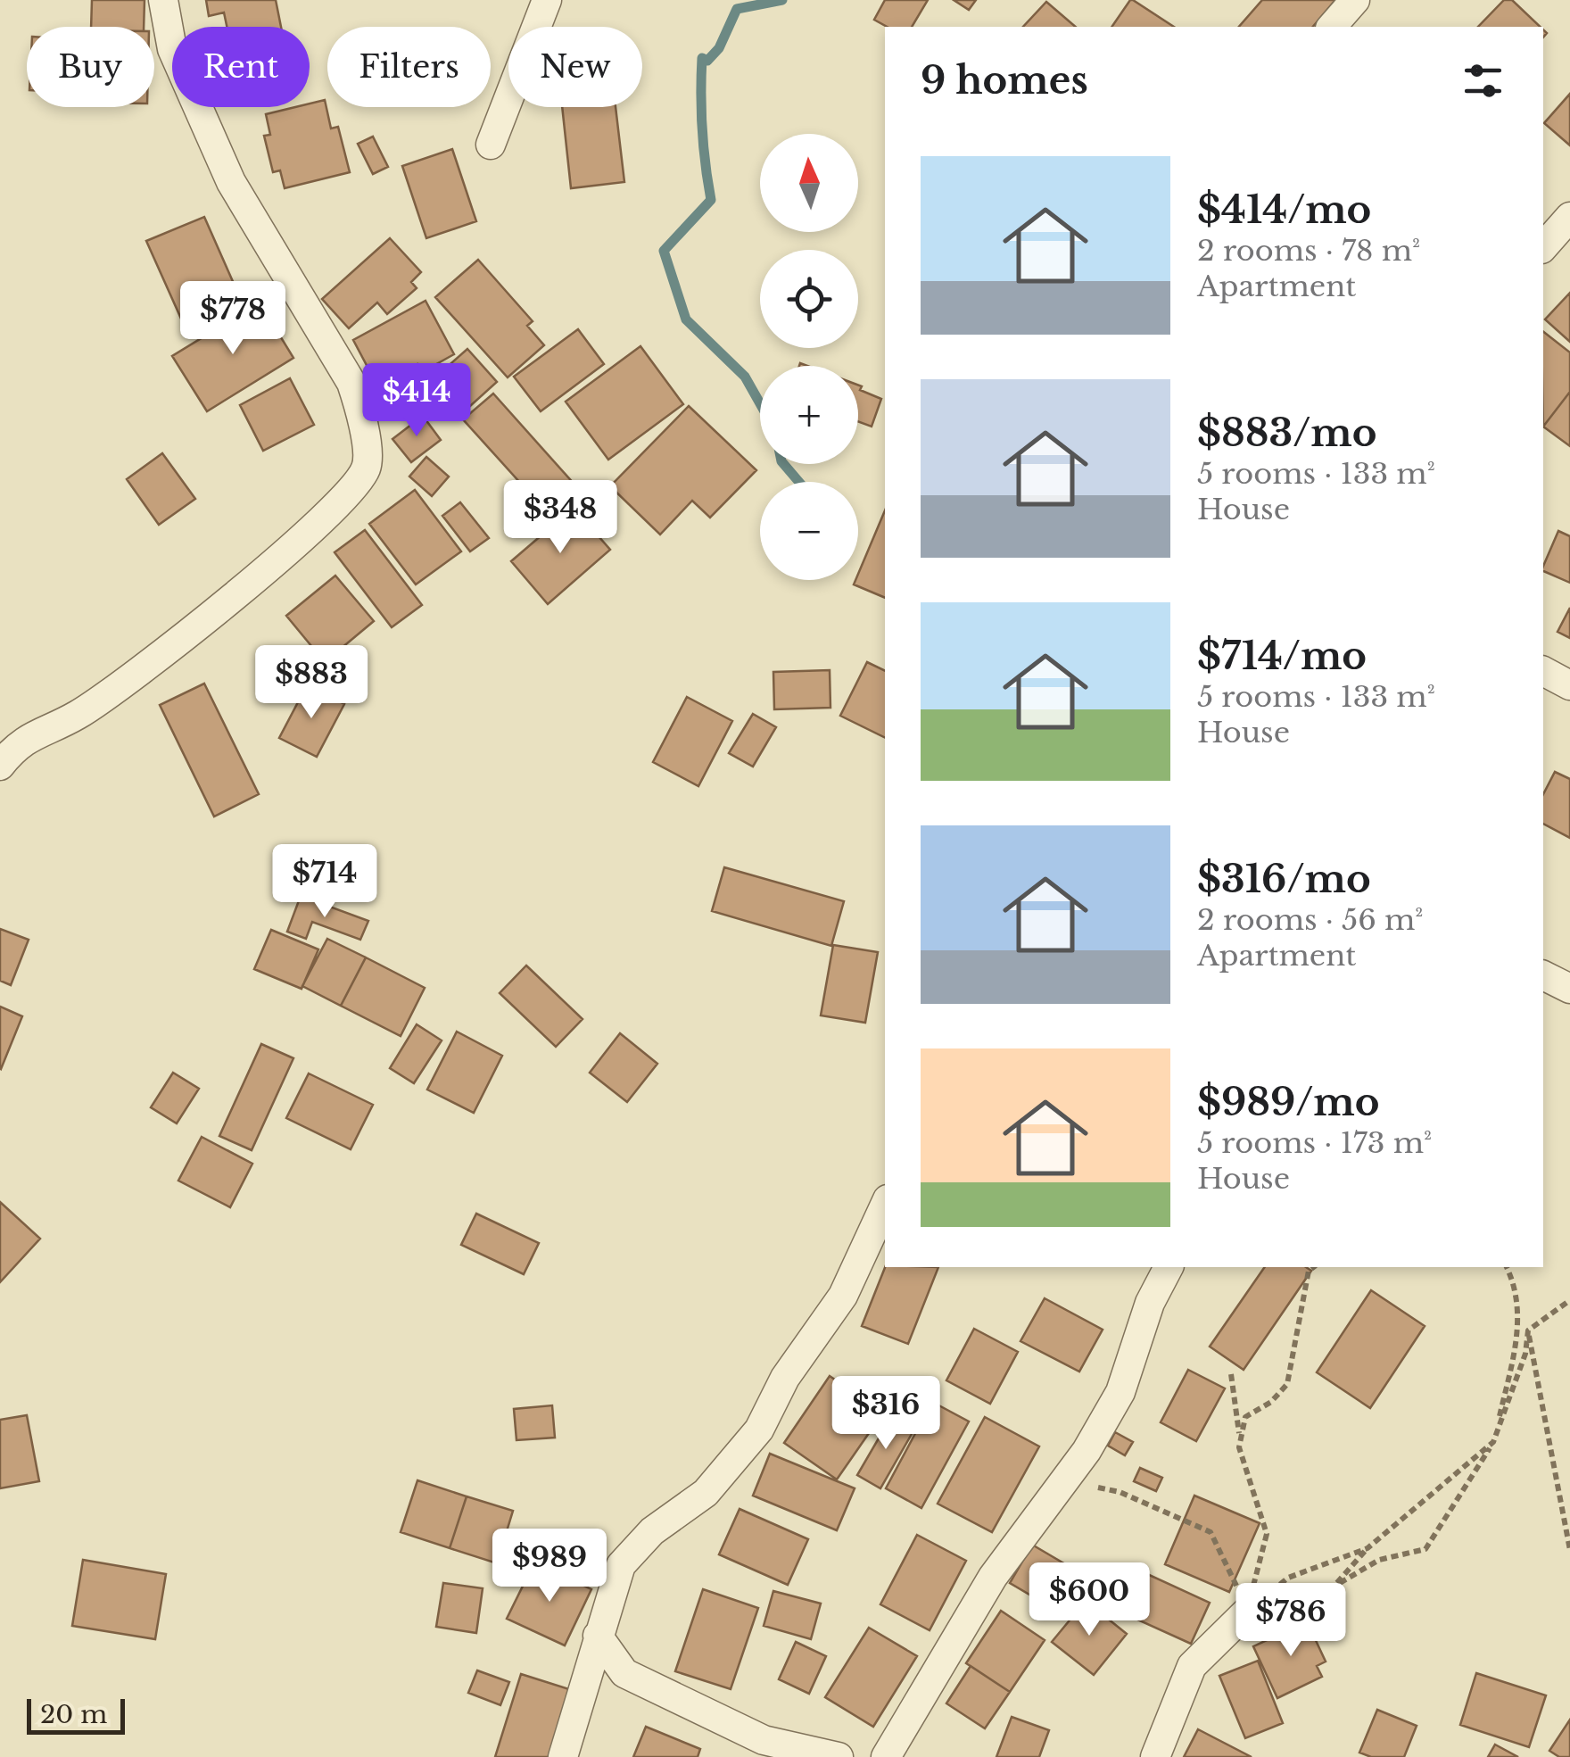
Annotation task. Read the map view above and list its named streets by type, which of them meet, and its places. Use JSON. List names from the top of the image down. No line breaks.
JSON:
{"scale_bar":"20 m","north":"top","page":{"chip":["Buy","Rent","Filters","New"],"heading":"9 homes","map_buttons":["+","−"],"list":[{"name":"$414/mo","note":"2 rooms · 78 m² · Apartment"},{"name":"$883/mo","note":"5 rooms · 133 m² · House"},{"name":"$714/mo","note":"5 rooms · 133 m² · House"},{"name":"$316/mo","note":"2 rooms · 56 m² · Apartment"},{"name":"$989/mo","note":"5 rooms · 173 m² · House"}],"price":["$778","$414","$348","$883","$714","$316","$989","$600","$786"],"scale":"20 m"}}
